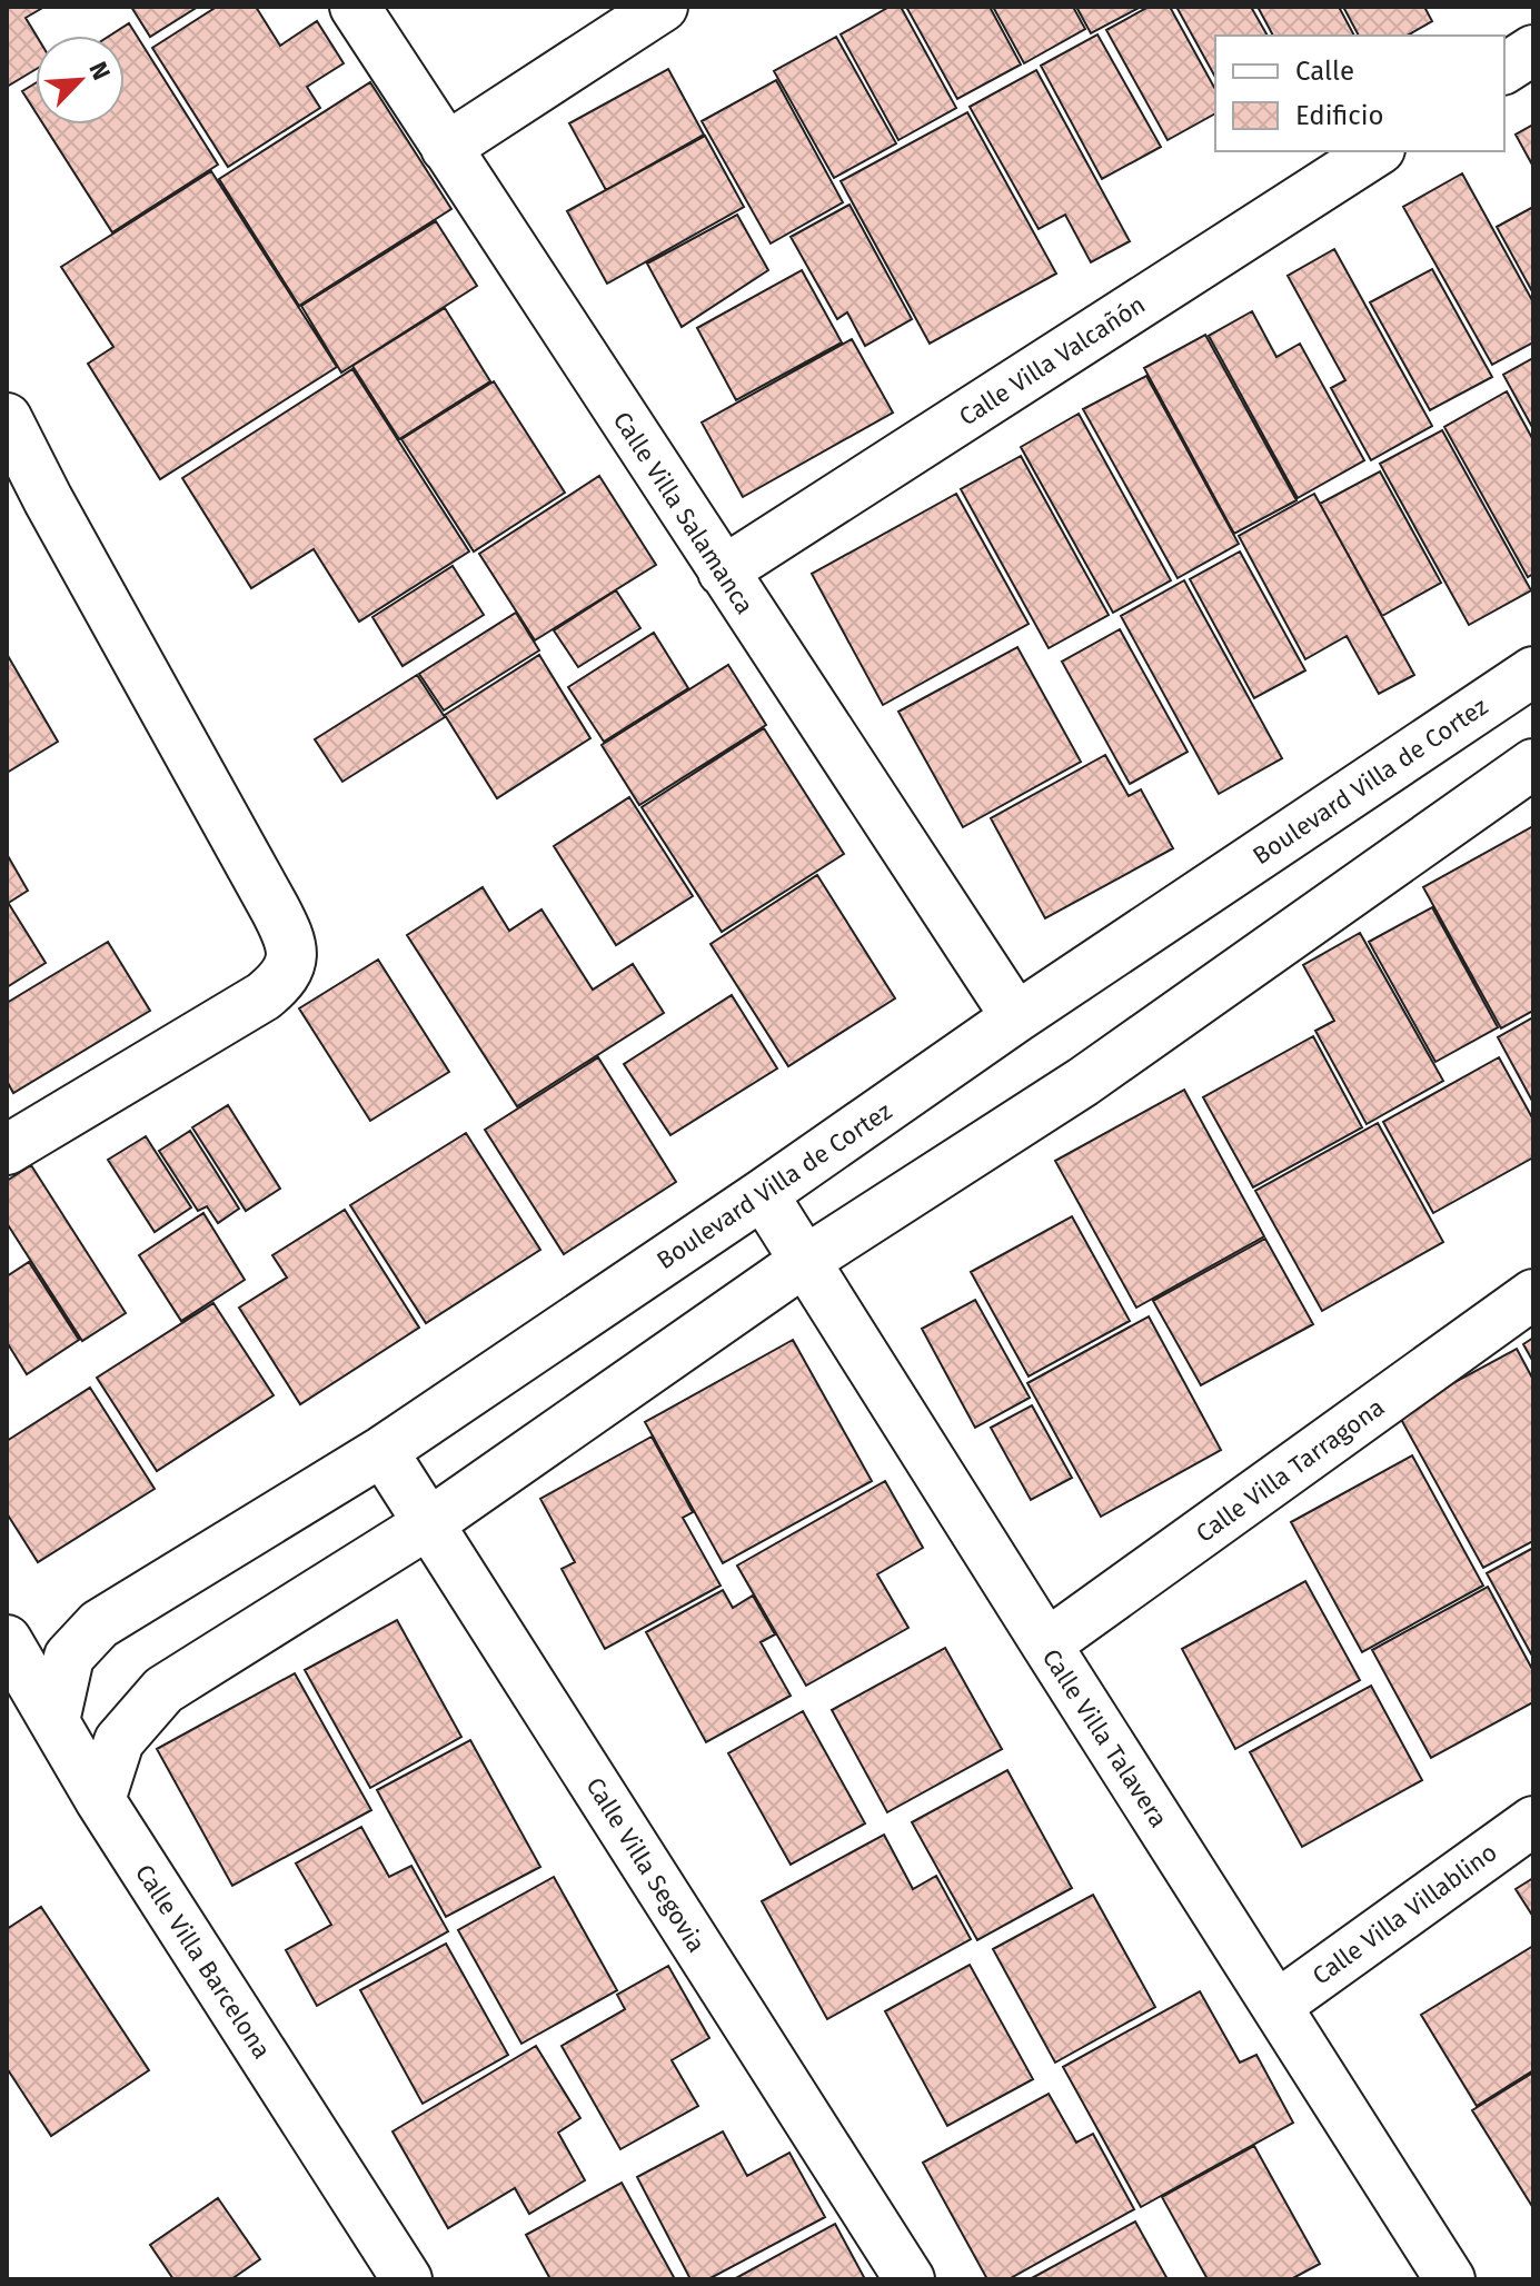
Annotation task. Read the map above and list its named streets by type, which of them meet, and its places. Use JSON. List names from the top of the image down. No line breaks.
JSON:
{"streets":{"street":["Calle Villa Valcañón","Calle Villa Salamanca","Boulevard Villa de Cortez","Calle Villa Tarragona","Calle Villa Talavera","Calle Villa Segovia","Calle Villa Villablino","Calle Villa Barcelona"]},"crossings":[["Calle Villa Valcañón","Calle Villa Salamanca"],["Calle Villa Salamanca","Boulevard Villa de Cortez"],["Boulevard Villa de Cortez","Calle Villa Talavera"],["Boulevard Villa de Cortez","Calle Villa Segovia"],["Boulevard Villa de Cortez","Calle Villa Barcelona"],["Calle Villa Tarragona","Calle Villa Talavera"],["Calle Villa Talavera","Calle Villa Villablino"]],"legend":["Calle","Edificio"],"north":"top right"}
